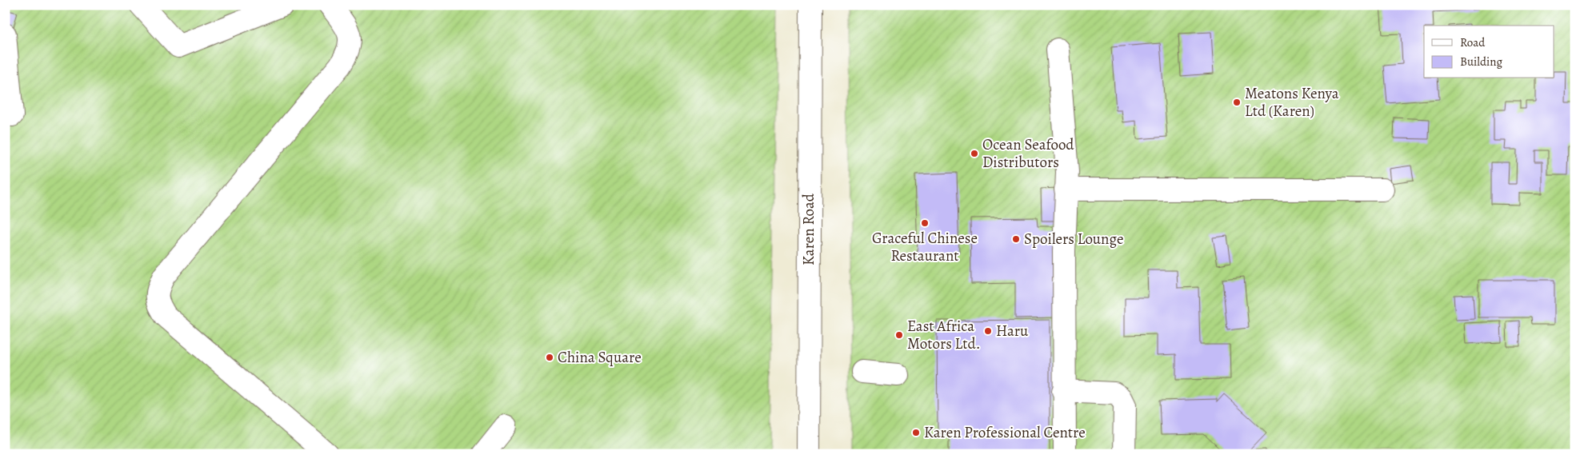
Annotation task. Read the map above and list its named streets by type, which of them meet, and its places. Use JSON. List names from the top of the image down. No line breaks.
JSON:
{"streets":{"street":["Karen Road"]},"places":["Meatons Kenya Ltd (Karen)","Ocean Seafood Distributors","Graceful Chinese Restaurant","Spoilers Lounge","Haru","East Africa Motors Ltd.","China Square","Karen Professional Centre"],"legend":["Road","Building"]}
